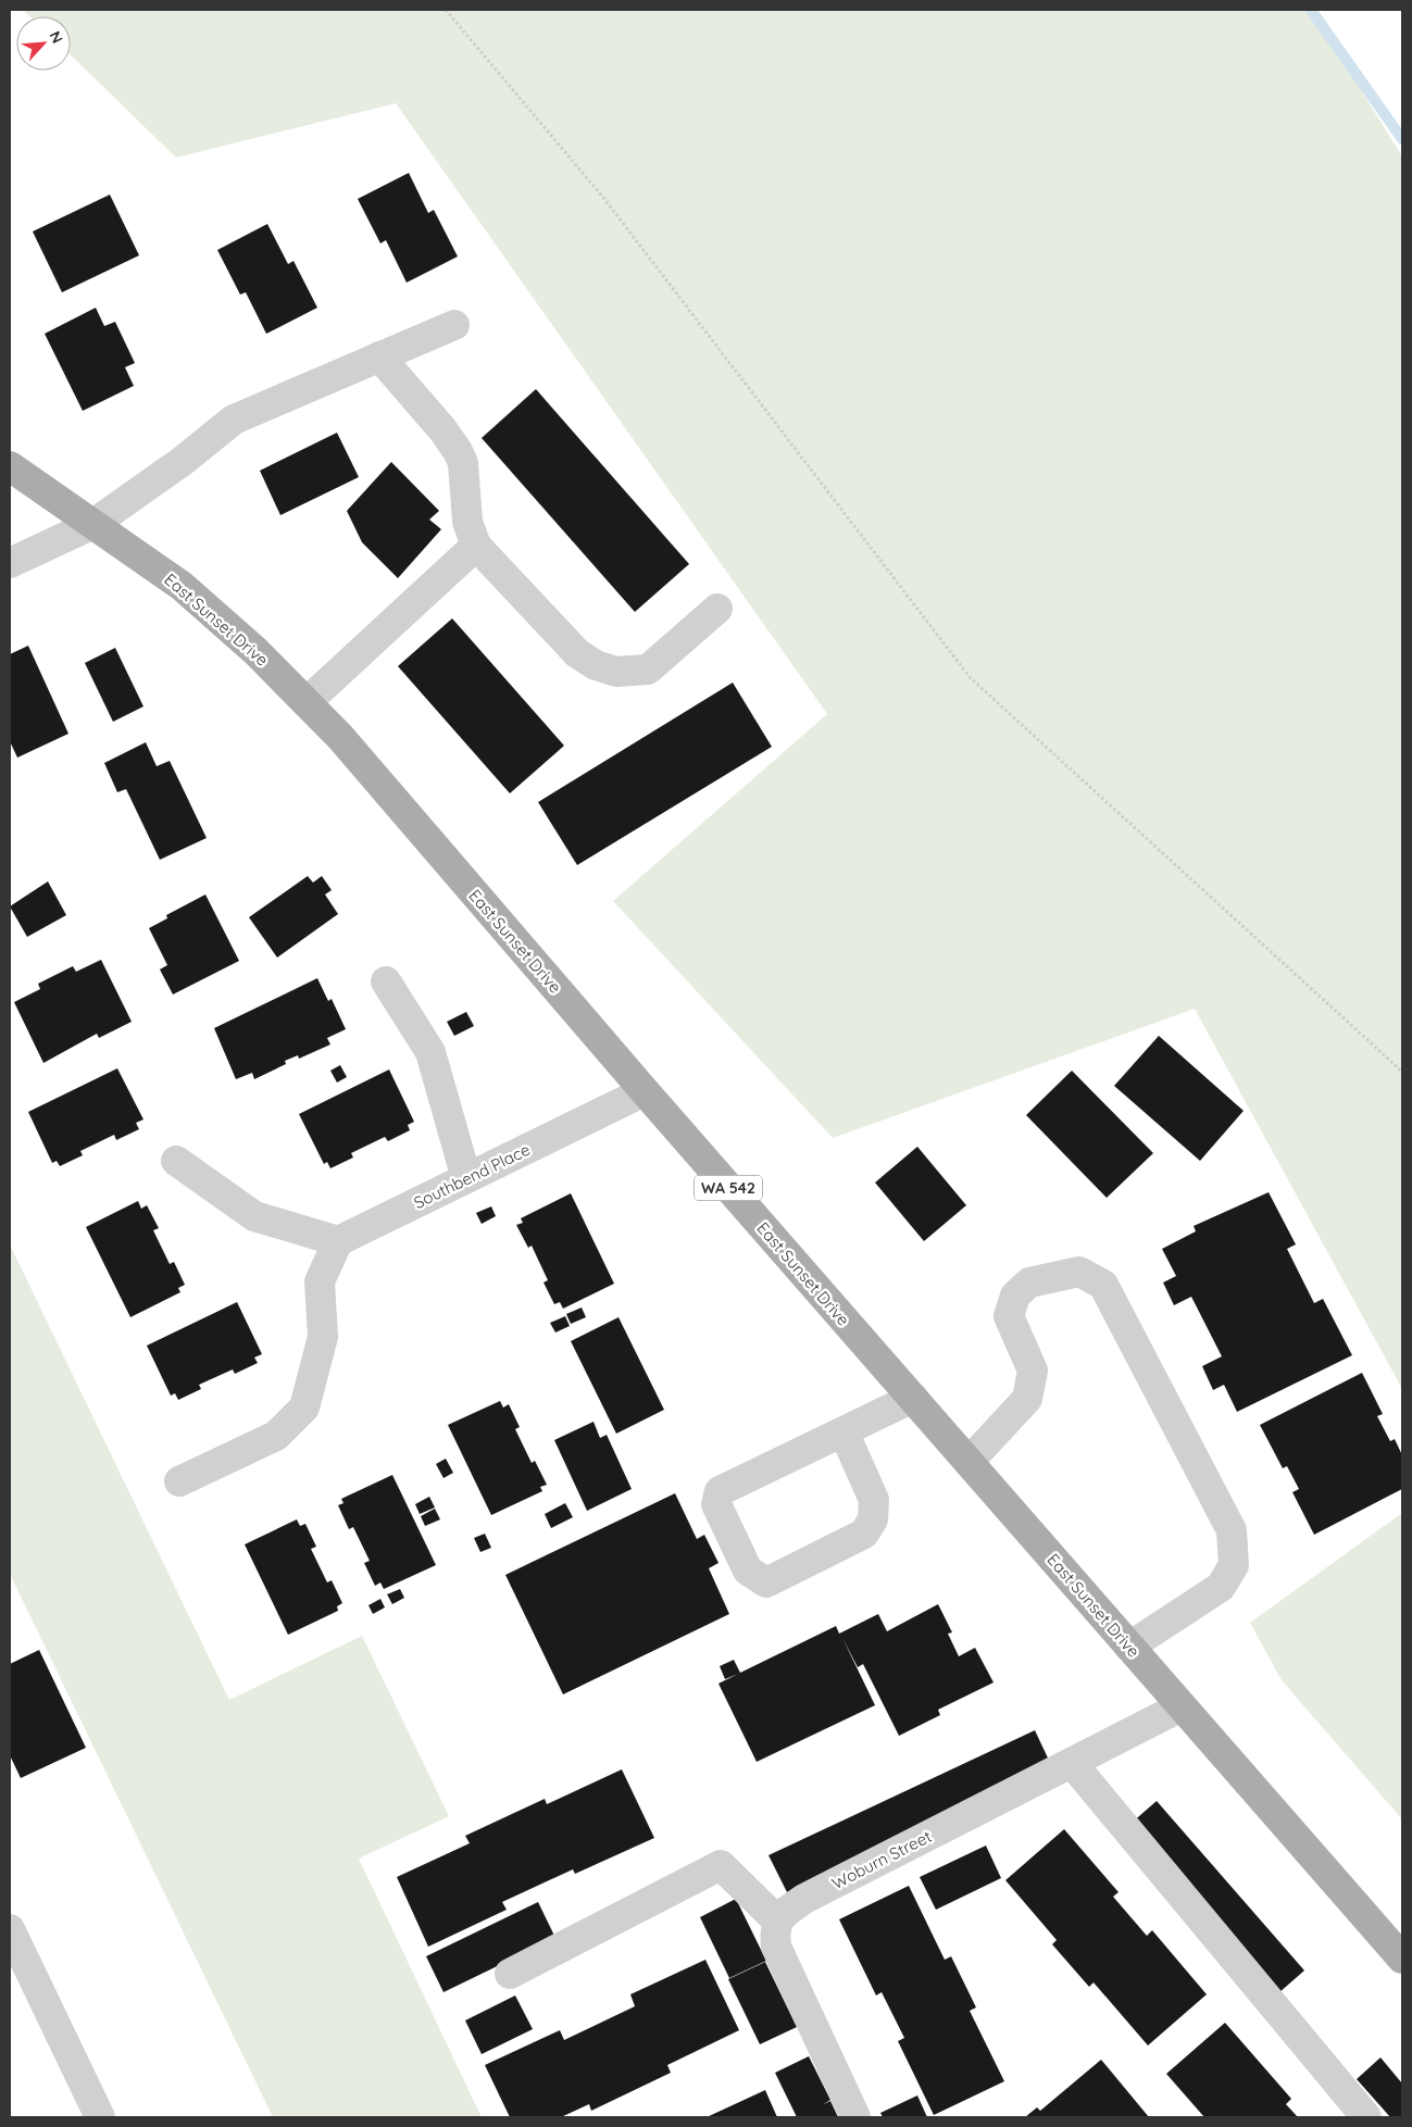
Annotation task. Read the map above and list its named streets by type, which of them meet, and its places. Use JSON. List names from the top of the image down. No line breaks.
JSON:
{"streets":{"main road":["East Sunset Drive","WA 542"],"street":["Southbend Place","Woburn Street"]},"crossings":[["East Sunset Drive","Southbend Place"],["East Sunset Drive","Woburn Street"]],"north":"top right"}
